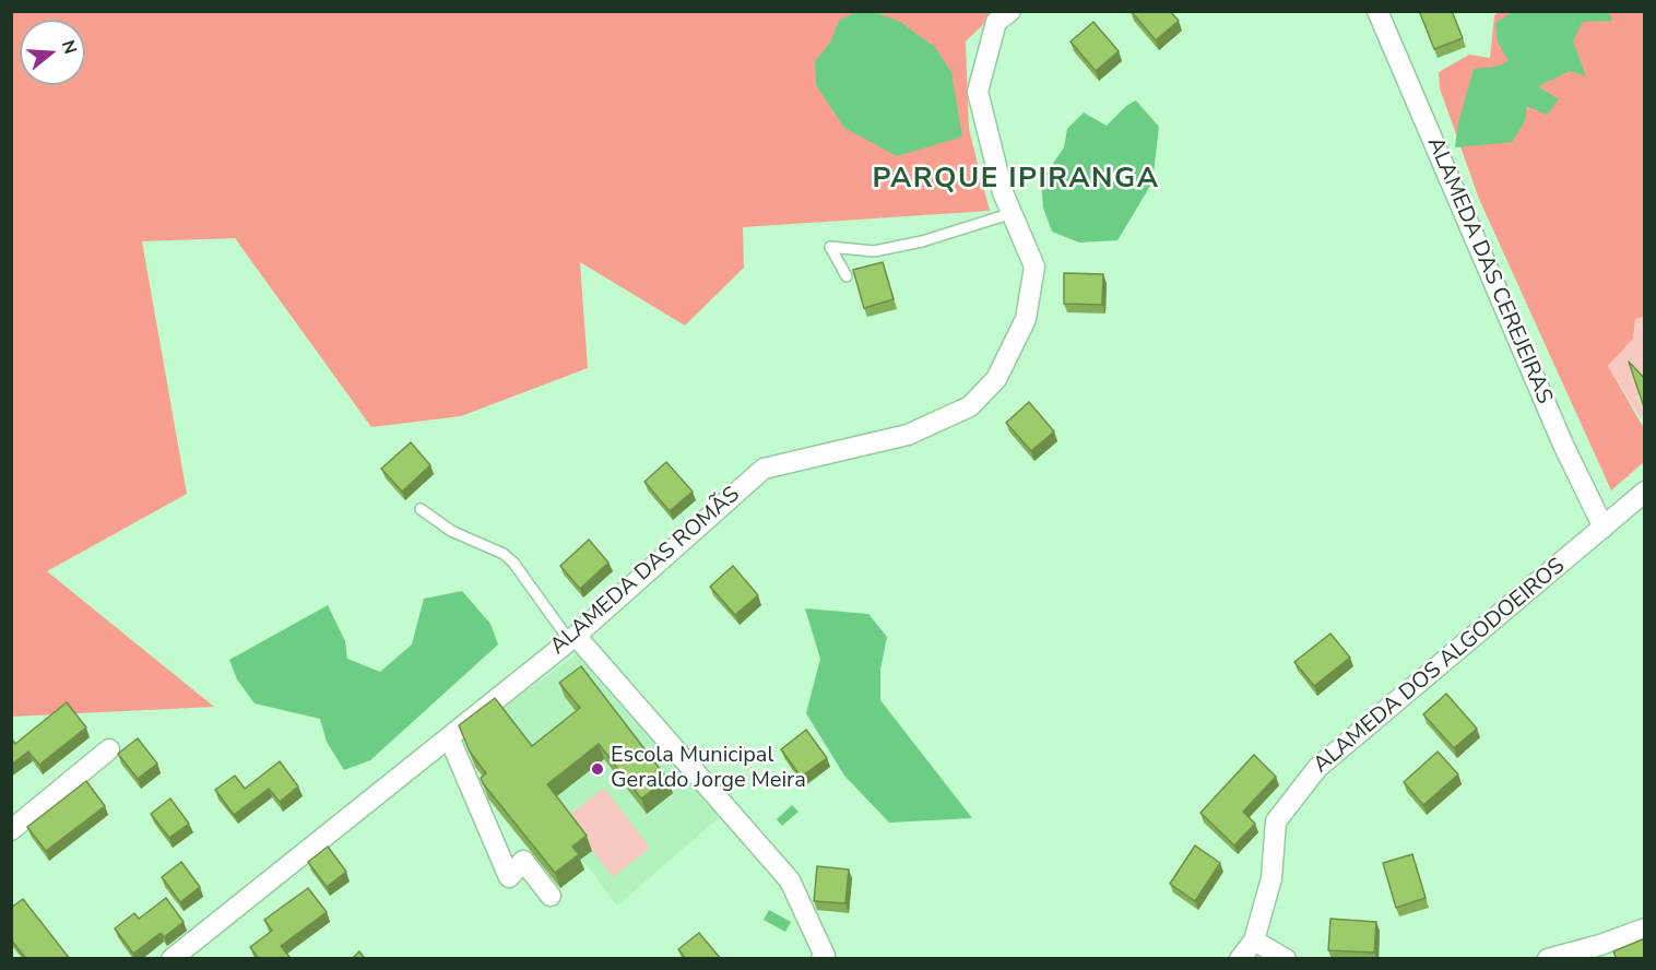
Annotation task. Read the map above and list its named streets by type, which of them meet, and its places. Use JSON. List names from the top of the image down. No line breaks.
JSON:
{"streets":{"street":["ALAMEDA DAS CEREJEIRAS","ALAMEDA DAS ROMÃS","ALAMEDA DOS ALGODOEIROS"]},"crossings":[["ALAMEDA DAS CEREJEIRAS","ALAMEDA DOS ALGODOEIROS"]],"districts":["PARQUE IPIRANGA"],"places":["Escola Municipal Geraldo Jorge Meira"],"north":"right"}
